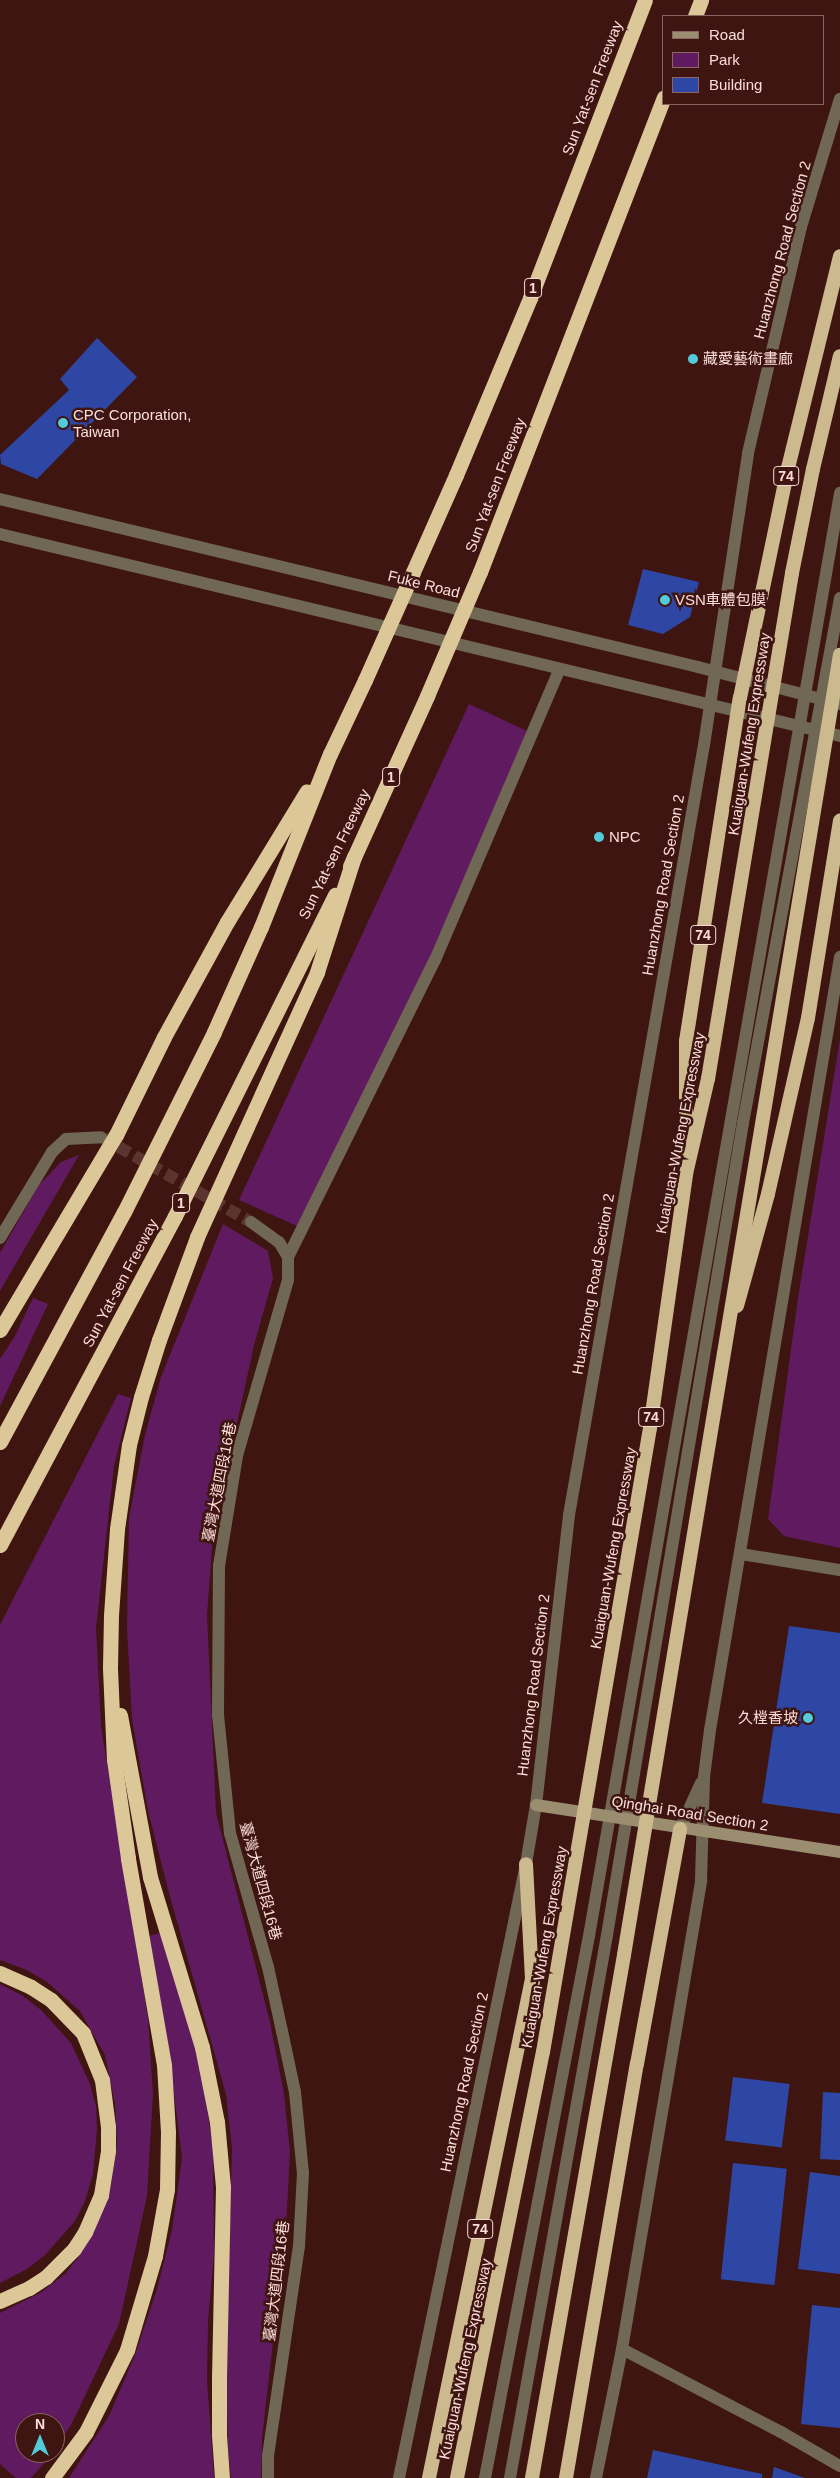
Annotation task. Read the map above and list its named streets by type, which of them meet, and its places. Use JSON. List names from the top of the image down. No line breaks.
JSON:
{"streets":{"highway":["Sun Yat-sen Freeway","1","74","Kuaiguan-Wufeng Expressway"],"main road":["Qinghai Road Section 2"],"street":["Huanzhong Road Section 2","Fuke Road","臺灣大道四段16巷"]},"crossings":[["Huanzhong Road Section 2","74"],["Huanzhong Road Section 2","Fuke Road"],["Huanzhong Road Section 2","Qinghai Road Section 2"],["74","Kuaiguan-Wufeng Expressway"]],"places":["藏愛藝術畫廊","CPC Corporation, Taiwan","VSN車體包膜","NPC","久樘香坡"],"legend":["Road","Park","Building"],"north":"top"}
